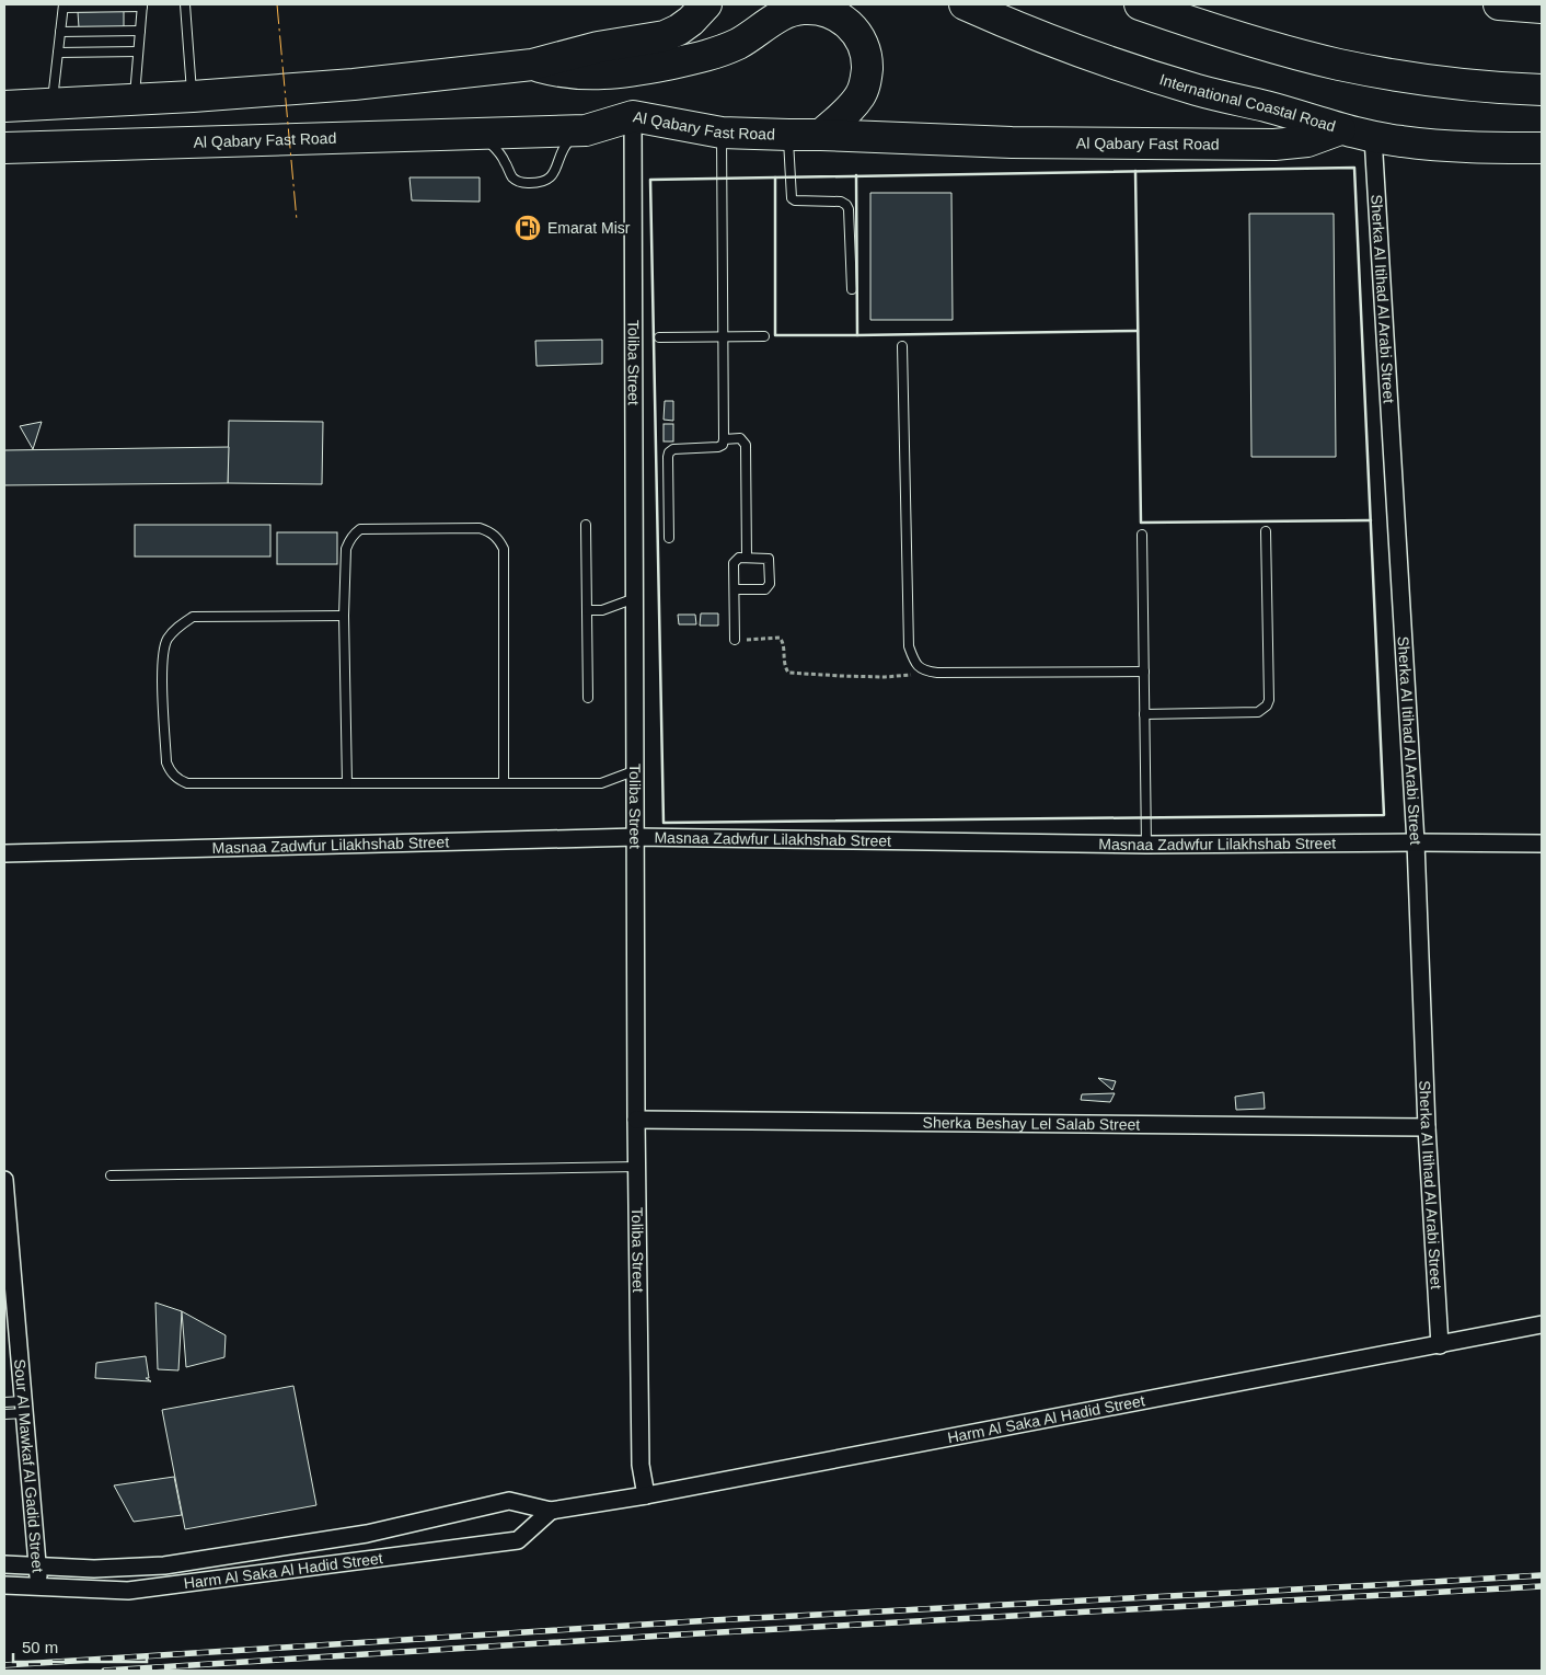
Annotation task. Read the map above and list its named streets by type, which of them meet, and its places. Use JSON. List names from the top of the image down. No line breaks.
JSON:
{"streets":{"highway":["International Coastal Road","Al Qabary Fast Road"],"street":["Sherka Al Itihad Al Arabi Street","Toliba Street","Masnaa Zadwfur Lilakhshab Street","Sherka Beshay Lel Salab Street","Harm Al Saka Al Hadid Street","Sour Al Mawkaf Al Gadid Street"]},"crossings":[["International Coastal Road","Al Qabary Fast Road"],["International Coastal Road","Sherka Al Itihad Al Arabi Street"],["Al Qabary Fast Road","Toliba Street"],["Sherka Al Itihad Al Arabi Street","Masnaa Zadwfur Lilakhshab Street"],["Sherka Al Itihad Al Arabi Street","Sherka Beshay Lel Salab Street"],["Sherka Al Itihad Al Arabi Street","Harm Al Saka Al Hadid Street"],["Toliba Street","Masnaa Zadwfur Lilakhshab Street"],["Toliba Street","Sherka Beshay Lel Salab Street"],["Toliba Street","Harm Al Saka Al Hadid Street"],["Harm Al Saka Al Hadid Street","Sour Al Mawkaf Al Gadid Street"]],"places":{"fuel station":["Emarat Misr"]},"scale_bar":"50 m"}
